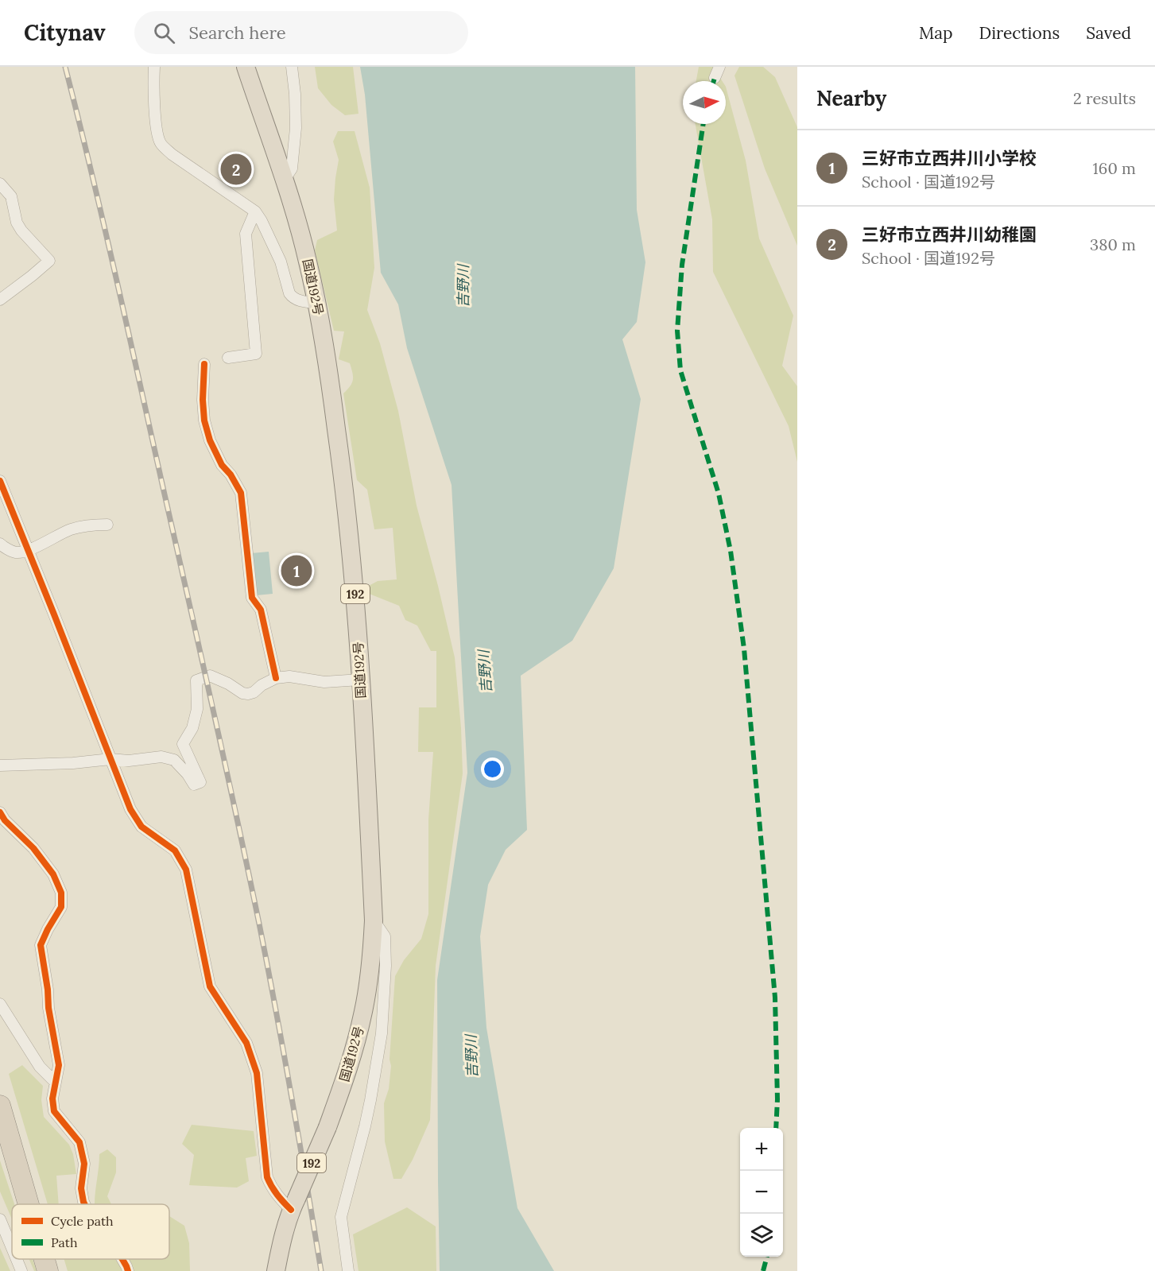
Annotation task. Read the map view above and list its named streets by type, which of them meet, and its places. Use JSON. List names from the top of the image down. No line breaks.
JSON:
{"streets":{"highway":["国道192号","192"]},"water":["吉野川"],"legend":["Cycle path","Path"],"north":"right","page":{"header":"Citynav","search":"Search here","nav":["Map","Directions","Saved"],"heading":["Nearby","2 results"],"list":[{"mark":"1","name":"三好市立西井川小学校","note":"School · 国道192号","value":"160 m"},{"mark":"2","name":"三好市立西井川幼稚園","note":"School · 国道192号","value":"380 m"}],"pins":["2","1"],"map_buttons":["+","−"]}}
